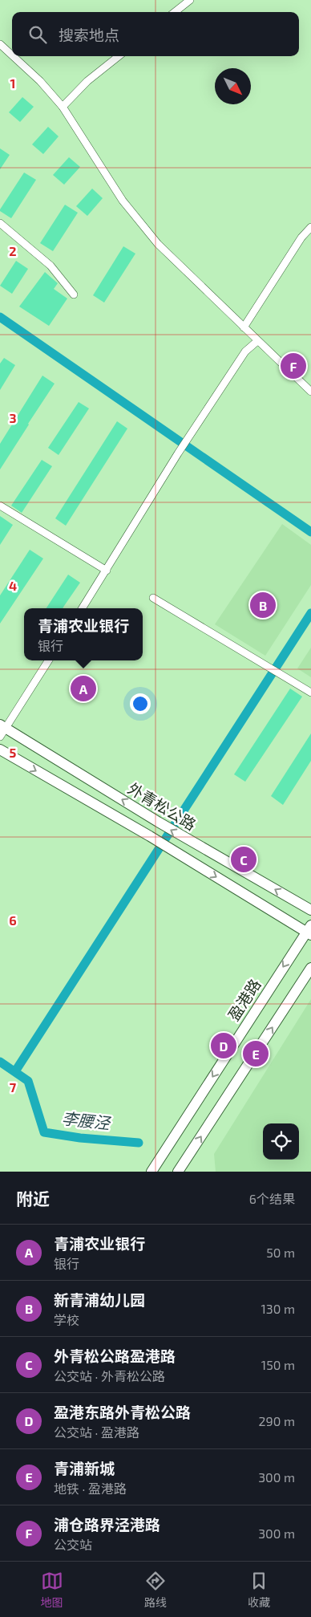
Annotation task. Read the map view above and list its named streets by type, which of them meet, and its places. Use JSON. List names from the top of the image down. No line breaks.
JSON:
{"streets":{"main road":["外青松公路","盈港路"]},"water":["李腰泾"],"north":"bottom right","page":{"search":"搜索地点","pins":["F","B","A","C","D","E"],"popup":["青浦农业银行","银行"],"heading":["附近","6个结果"],"list":[{"mark":"A","name":"青浦农业银行","note":"银行","value":"50 m"},{"mark":"B","name":"新青浦幼儿园","note":"学校","value":"130 m"},{"mark":"C","name":"外青松公路盈港路","note":"公交站 · 外青松公路","value":"150 m"},{"mark":"D","name":"盈港东路外青松公路","note":"公交站 · 盈港路","value":"290 m"},{"mark":"E","name":"青浦新城","note":"地铁 · 盈港路","value":"300 m"},{"mark":"F","name":"浦仓路界泾港路","note":"公交站","value":"300 m"}],"nav":["地图","路线","收藏"]},"grid":{"rows":["1","2","3","4","5","6","7"]}}
